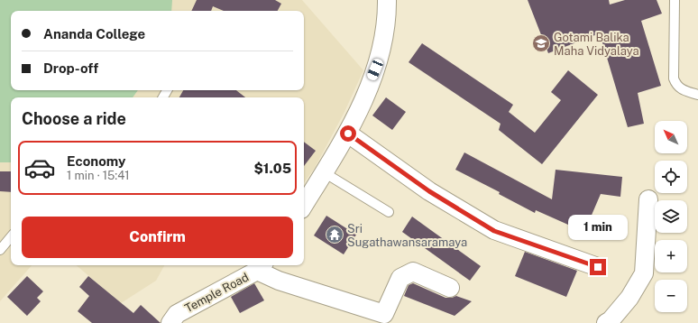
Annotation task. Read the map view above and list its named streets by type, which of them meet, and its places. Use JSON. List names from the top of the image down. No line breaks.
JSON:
{"streets":{"street":["Temple Road"]},"places":{"school or university":["Gotami Balika Maha Vidyalaya"],"temple":["Sri Sugathawansaramaya"]},"north":"top left","page":{"banner":["Ananda College","Drop-off"],"heading":"Choose a ride","map_buttons":["+","−"],"list":[{"name":"Economy","note":"1 min · 15:41","value":"$1.05"}],"buttons":"Confirm","bubble":"1 min"}}
